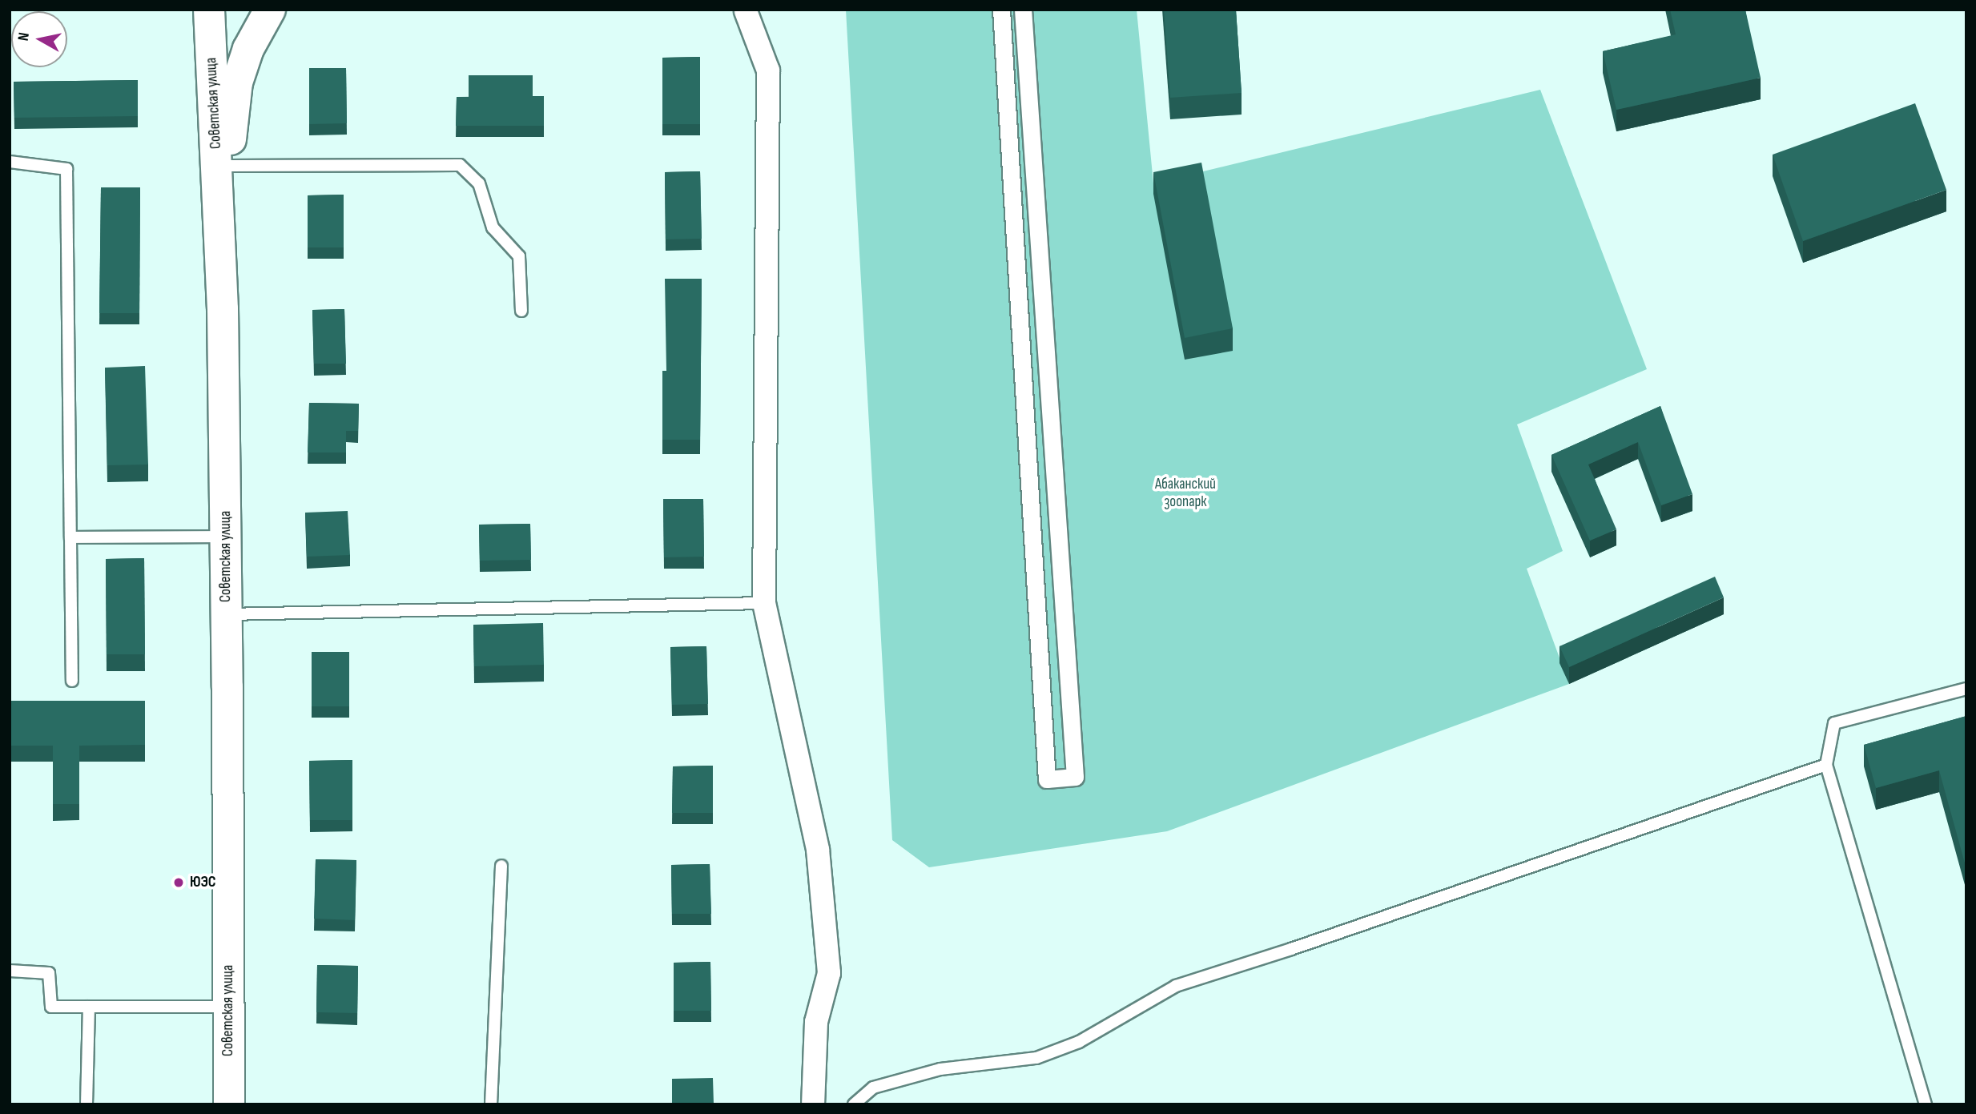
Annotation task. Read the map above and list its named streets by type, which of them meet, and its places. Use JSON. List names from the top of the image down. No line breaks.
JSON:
{"streets":{"main road":["Советская улица"]},"parks":["Абаканский зоопарк"],"places":["ЮЭС"],"north":"left"}
